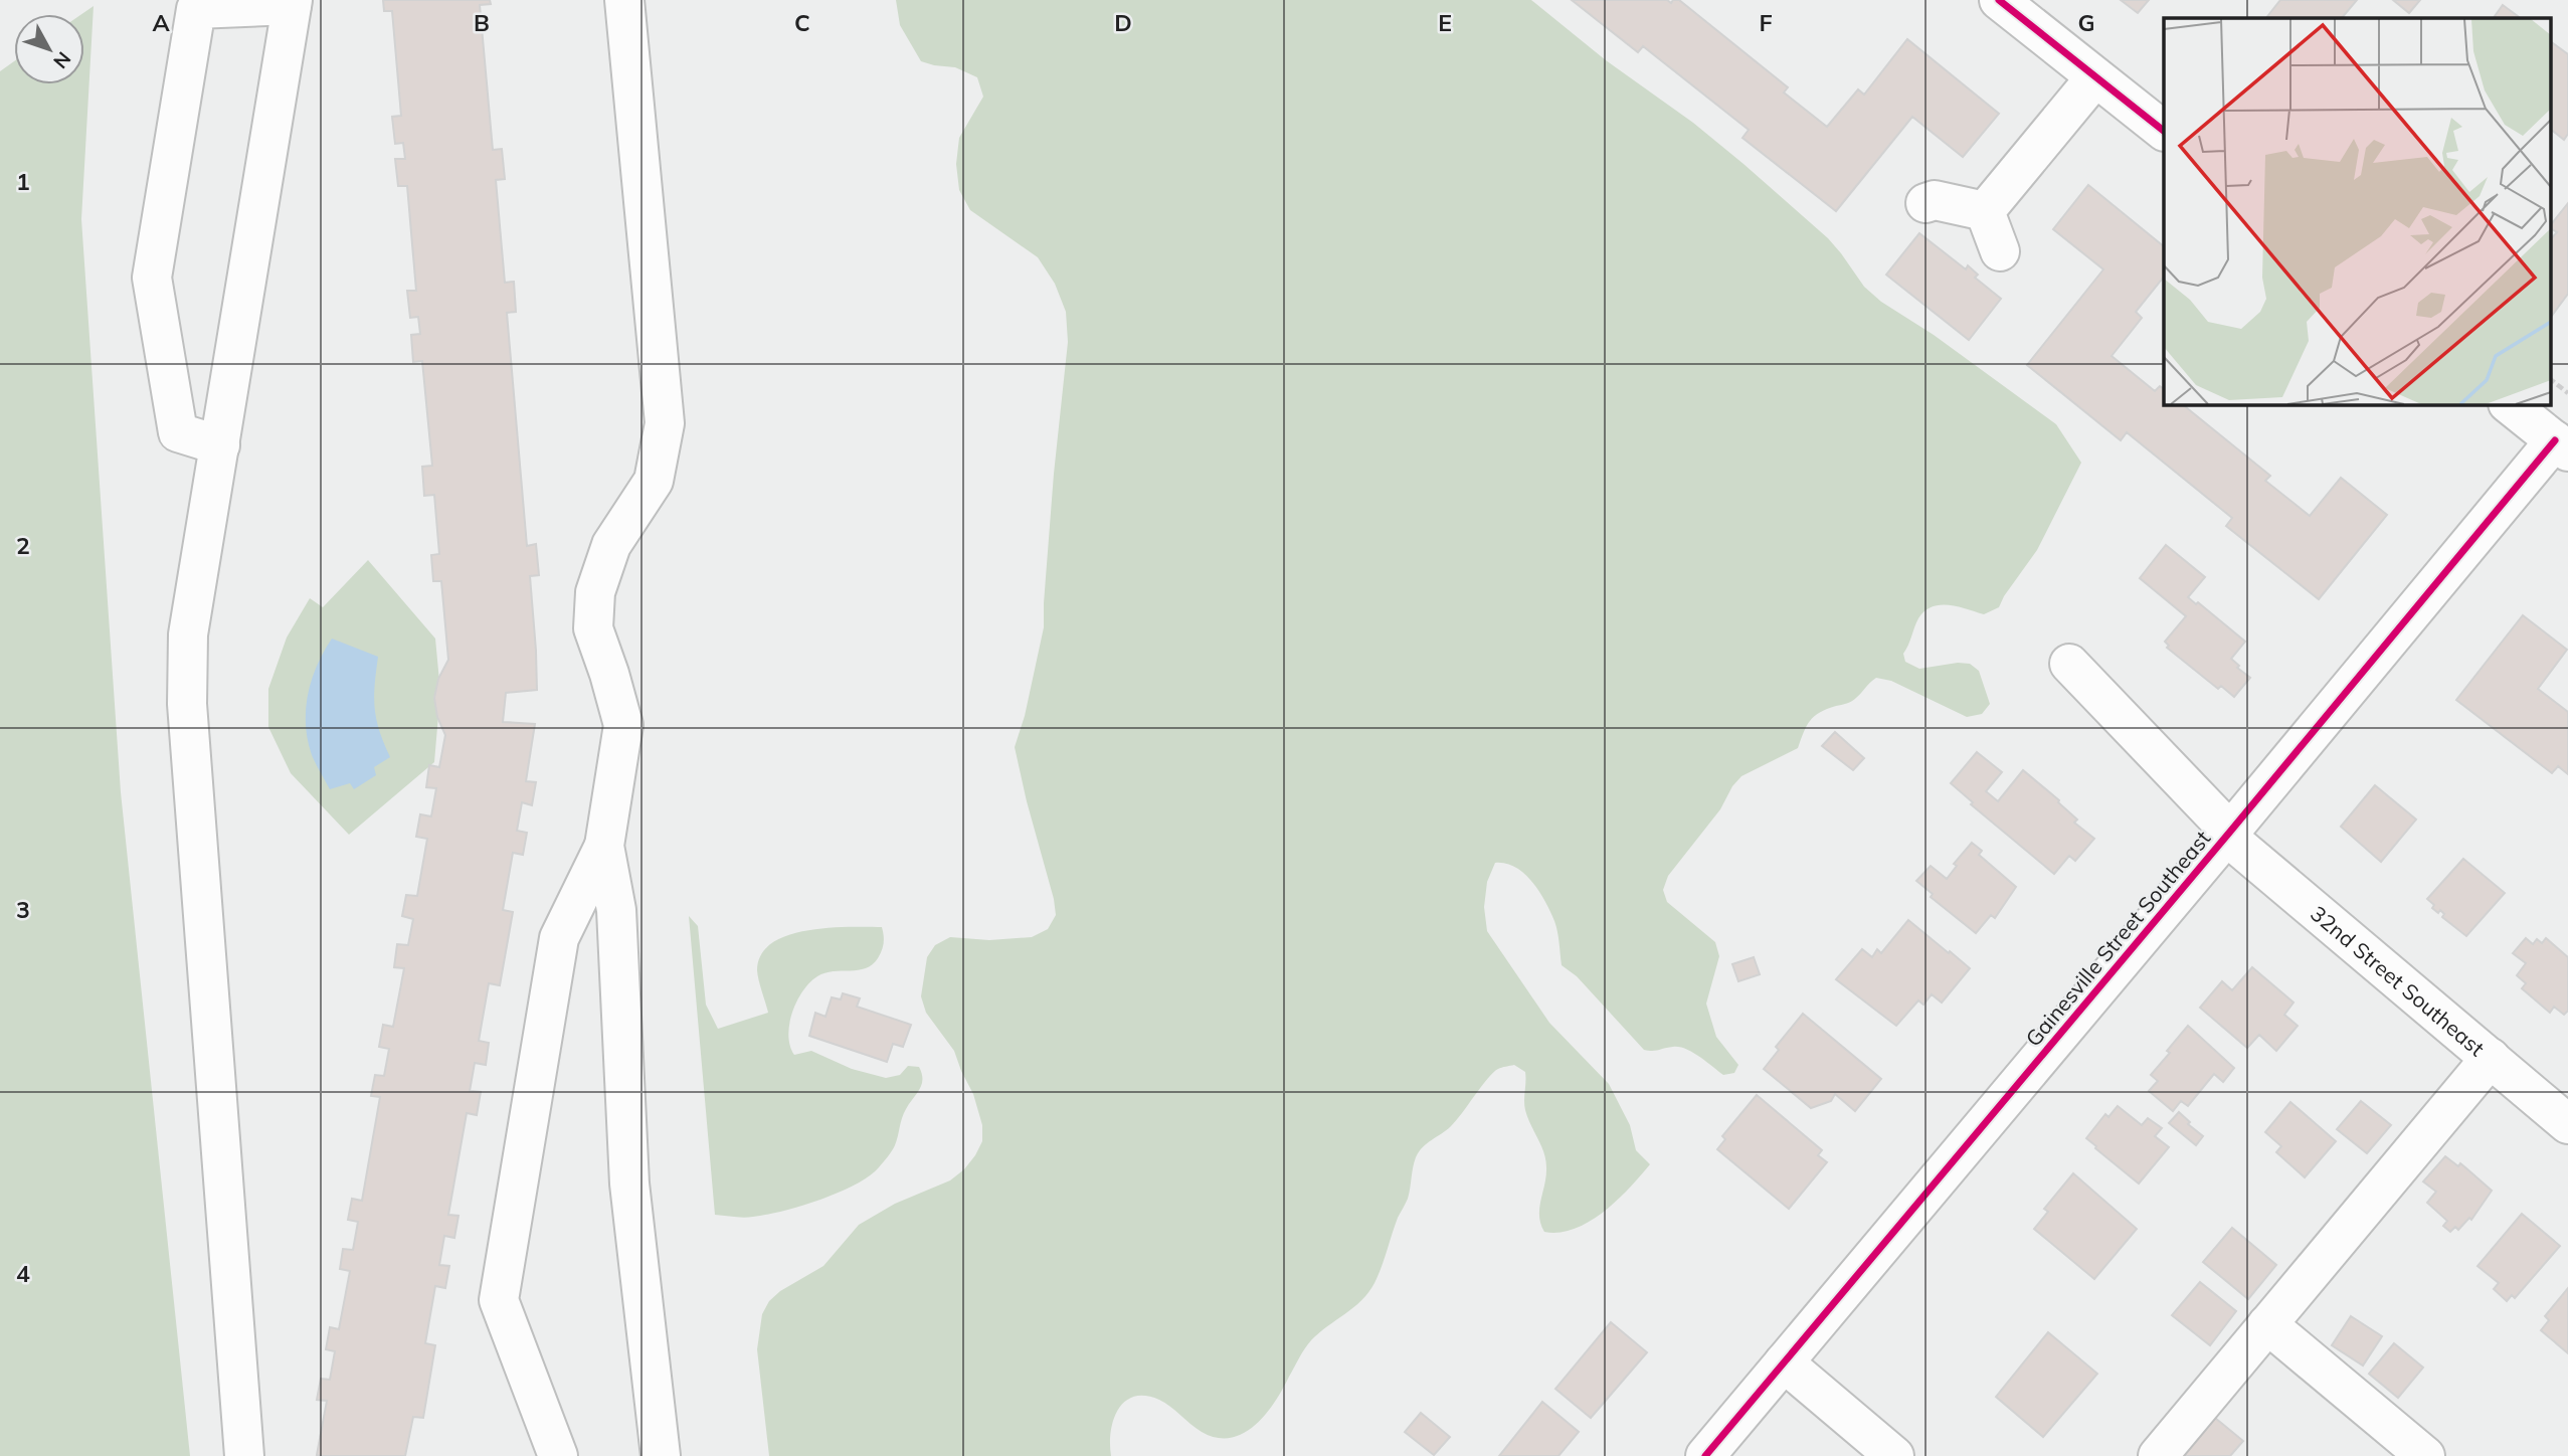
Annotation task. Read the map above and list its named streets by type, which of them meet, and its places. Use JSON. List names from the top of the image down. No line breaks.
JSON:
{"streets":{"street":["Gainesville Street Southeast","32nd Street Southeast"]},"crossings":[["Gainesville Street Southeast","32nd Street Southeast"]],"north":"bottom right","grid":{"columns":["A","B","C","D","E","F","G"],"rows":["1","2","3","4"]}}
